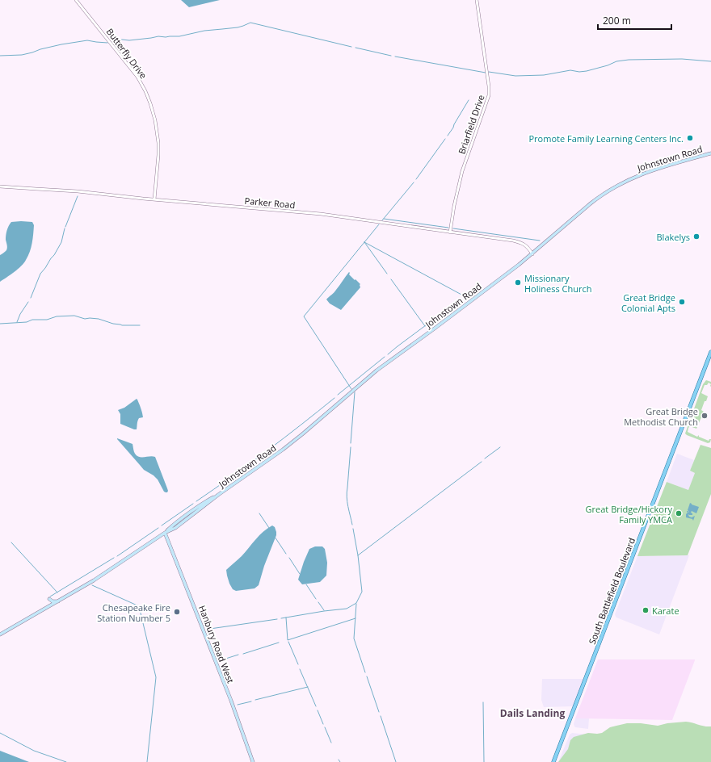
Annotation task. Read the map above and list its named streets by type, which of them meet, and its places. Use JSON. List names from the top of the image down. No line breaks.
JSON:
{"streets":{"main road":["Johnstown Road","South Battlefield Boulevard","Hanbury Road West"],"street":["Butterfly Drive","Briarfield Drive","Parker Road"]},"crossings":[["Butterfly Drive","Parker Road"],["Briarfield Drive","Parker Road"],["Johnstown Road","Parker Road"],["Johnstown Road","Hanbury Road West"]],"districts":["Dails Landing"],"places":["Promote Family Learning Centers Inc.","Blakelys","Missionary Holiness Church","Great Bridge Colonial Apts","Great Bridge Methodist Church","Great Bridge/Hickory Family YMCA","Karate","Chesapeake Fire Station Number 5"],"scale_bar":"200 m"}
